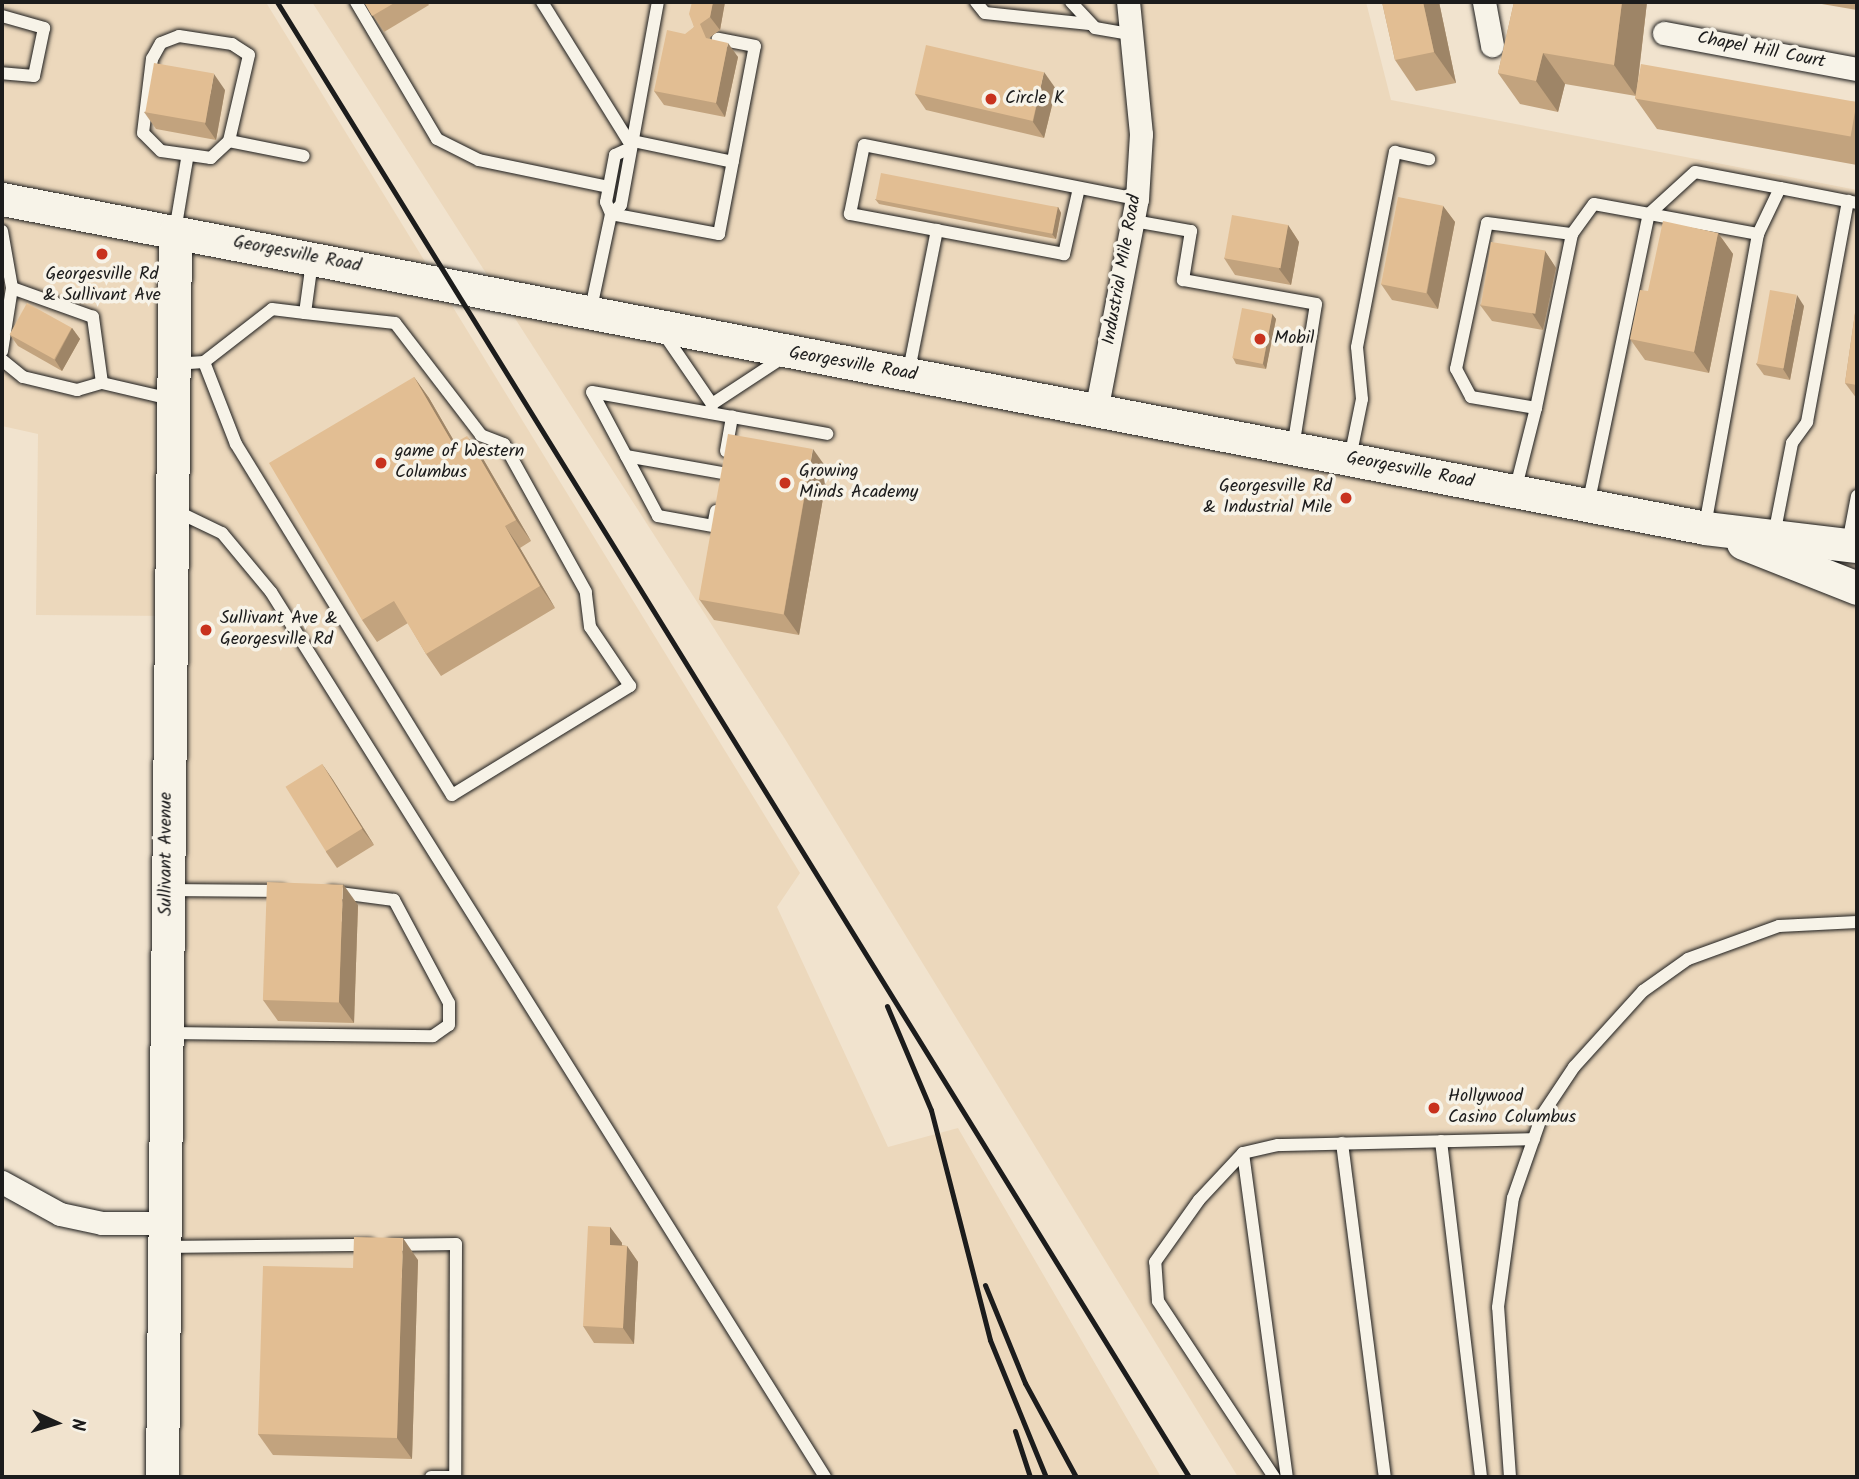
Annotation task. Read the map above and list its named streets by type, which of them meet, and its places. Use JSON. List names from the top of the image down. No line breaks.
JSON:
{"streets":{"main road":["Georgesville Road","Sullivant Avenue"],"street":["Chapel Hill Court","Industrial Mile Road"]},"crossings":[["Georgesville Road","Industrial Mile Road"],["Georgesville Road","Sullivant Avenue"]],"places":["Circle K","Georgesville Rd & Sullivant Ave","Mobil","game of Western Columbus","Growing Minds Academy","Georgesville Rd & Industrial Mile","Sullivant Ave & Georgesville Rd","Hollywood Casino Columbus"],"north":"right"}
